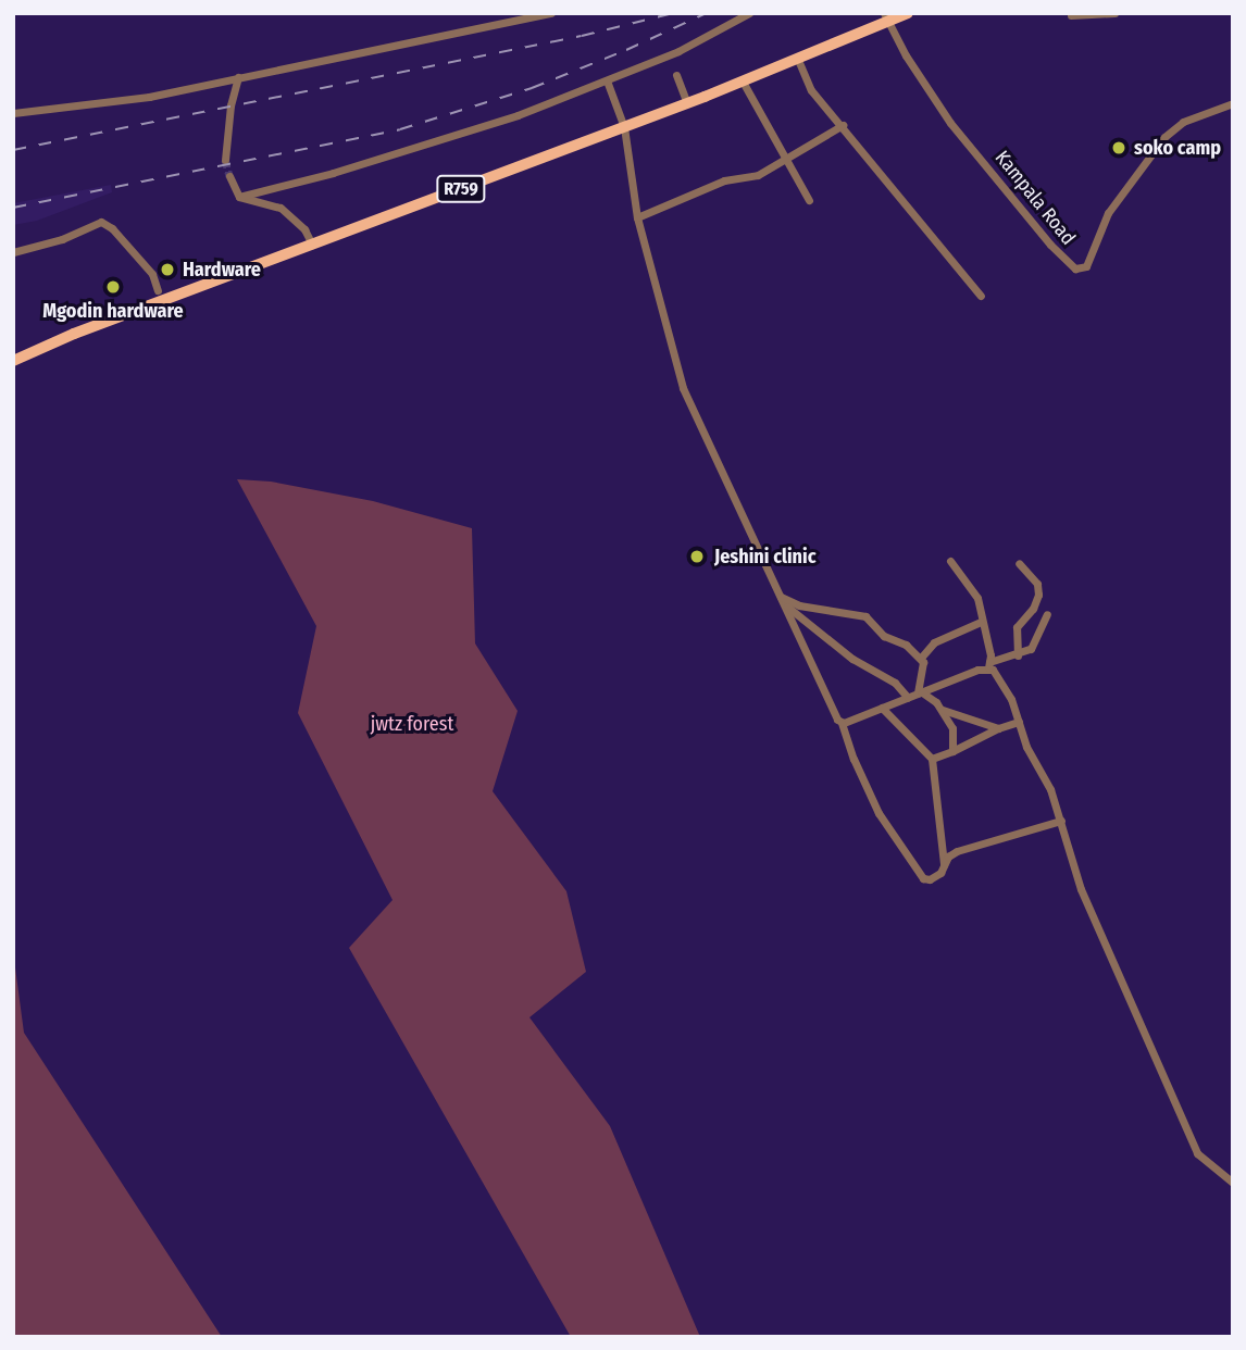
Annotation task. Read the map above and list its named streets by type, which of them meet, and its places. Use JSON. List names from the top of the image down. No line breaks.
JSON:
{"streets":{"main road":["R759"],"street":["Kampala Road"]},"crossings":[["R759","Kampala Road"]],"parks":["jwtz forest"],"places":["soko camp","Hardware","Mgodin hardware","Jeshini clinic"]}
